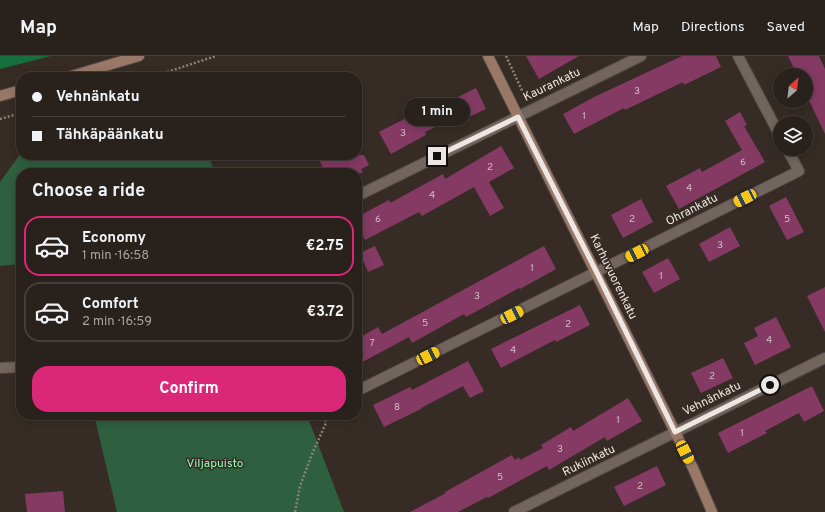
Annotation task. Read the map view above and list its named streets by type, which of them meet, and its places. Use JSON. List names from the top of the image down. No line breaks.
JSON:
{"streets":{"street":["Kaurankatu","Ohrankatu","Karhuvuorenkatu","Vehnänkatu","Rukiinkatu"]},"crossings":[["Kaurankatu","Karhuvuorenkatu"],["Ohrankatu","Karhuvuorenkatu"],["Karhuvuorenkatu","Vehnänkatu"],["Karhuvuorenkatu","Rukiinkatu"],["Vehnänkatu","Rukiinkatu"]],"parks":["Viljapuisto"],"house_numbers":["3","1","3","6","2","4","4","6","2","5","3","1","1","3","5","2","4","7","4","2","8","1","1","3","5","2"],"north":"top right","page":{"header":"Map","nav":["Map","Directions","Saved"],"banner":["Vehnänkatu","Tähkäpäänkatu"],"bubble":"1 min","heading":"Choose a ride","list":[{"name":"Economy","note":"1 min · 16:58","value":"€2.75"},{"name":"Comfort","note":"2 min · 16:59","value":"€3.72"}],"buttons":"Confirm"}}
